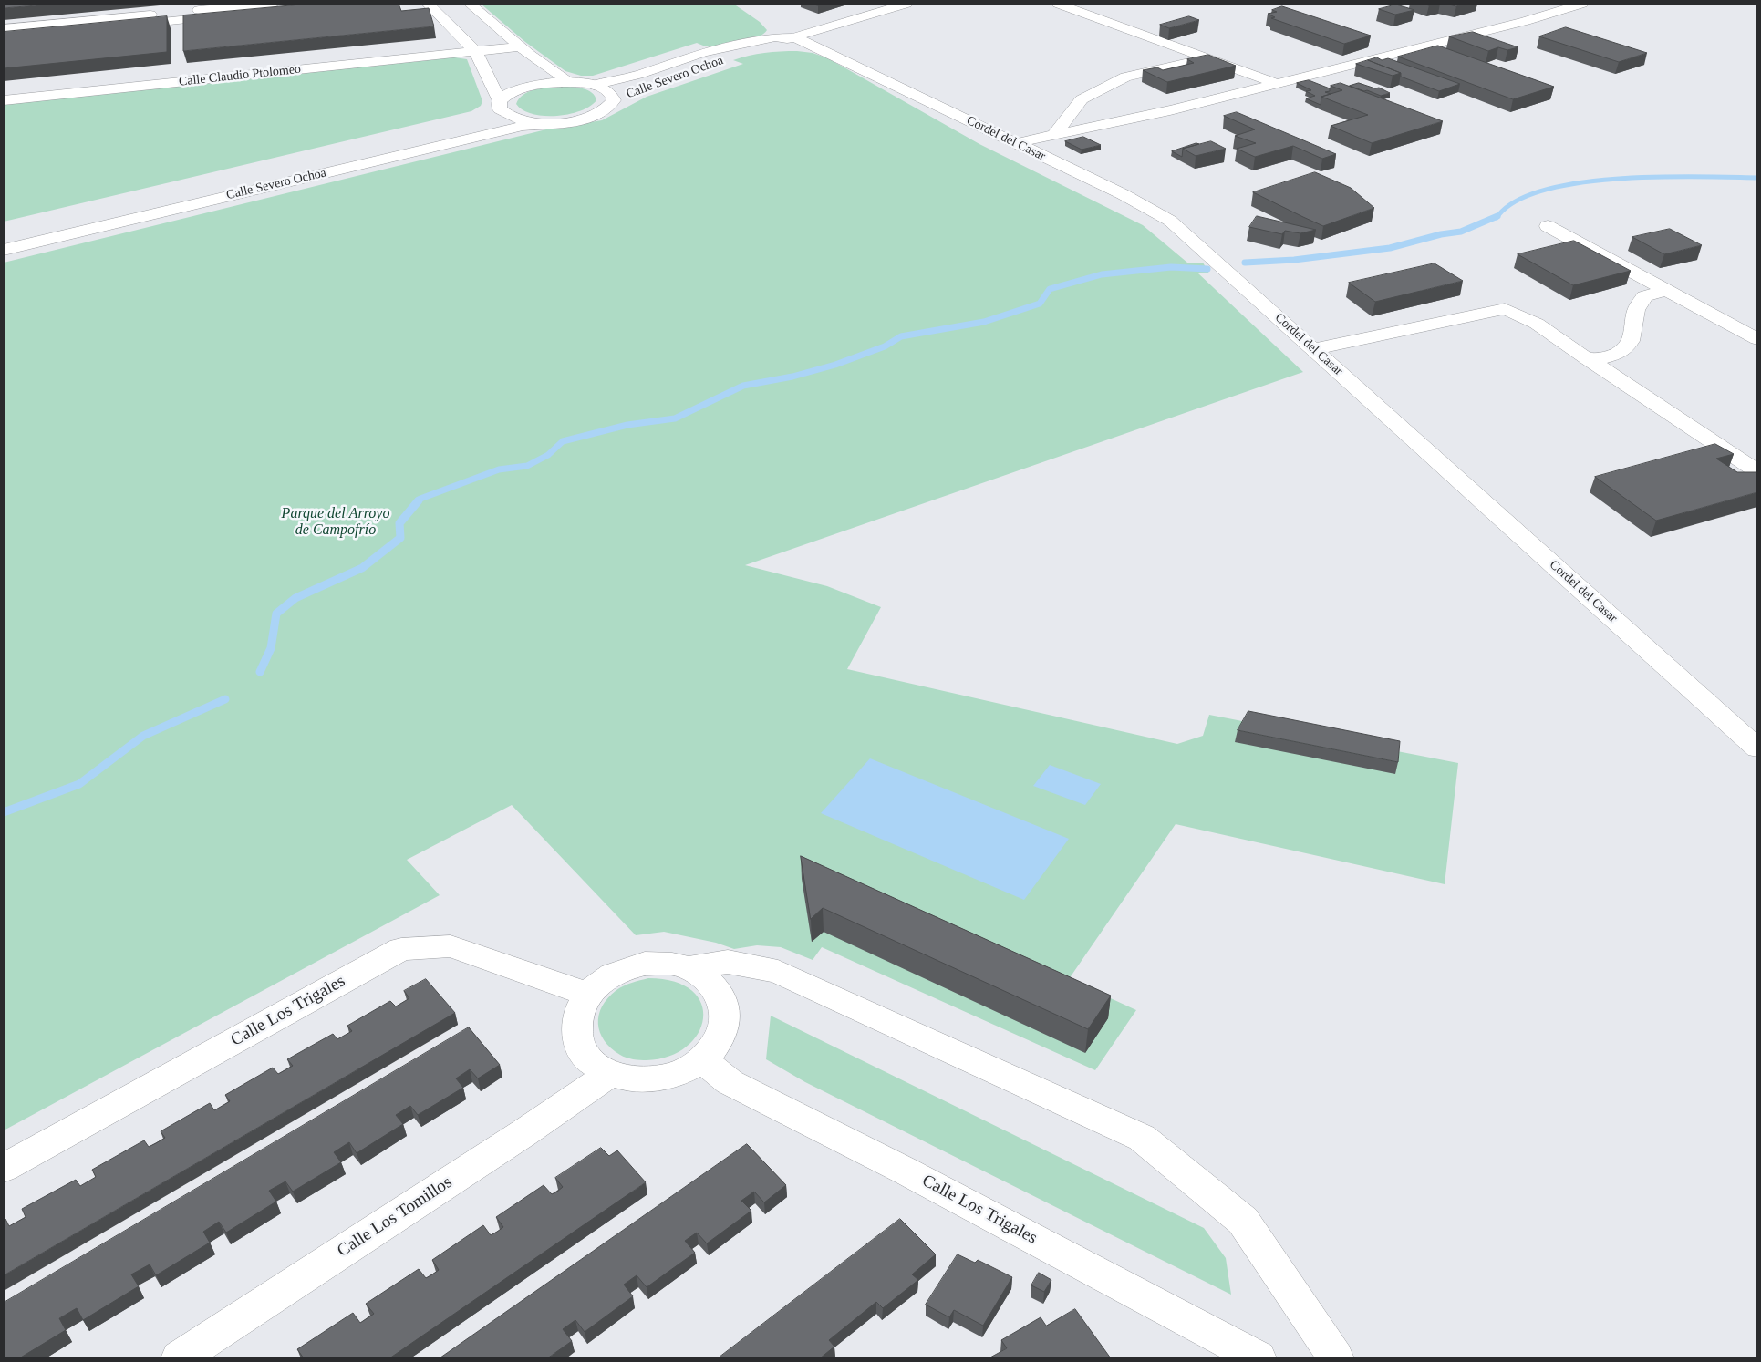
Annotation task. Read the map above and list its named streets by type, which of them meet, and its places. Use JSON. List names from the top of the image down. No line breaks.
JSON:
{"streets":{"street":["Calle Claudio Ptolomeo","Calle Severo Ochoa","Cordel del Casar","Calle Los Trigales","Calle Los Tomillos"]},"crossings":[["Calle Severo Ochoa","Cordel del Casar"],["Calle Los Trigales","Calle Los Tomillos"]],"parks":["Parque del Arroyo de Campofrío"]}
